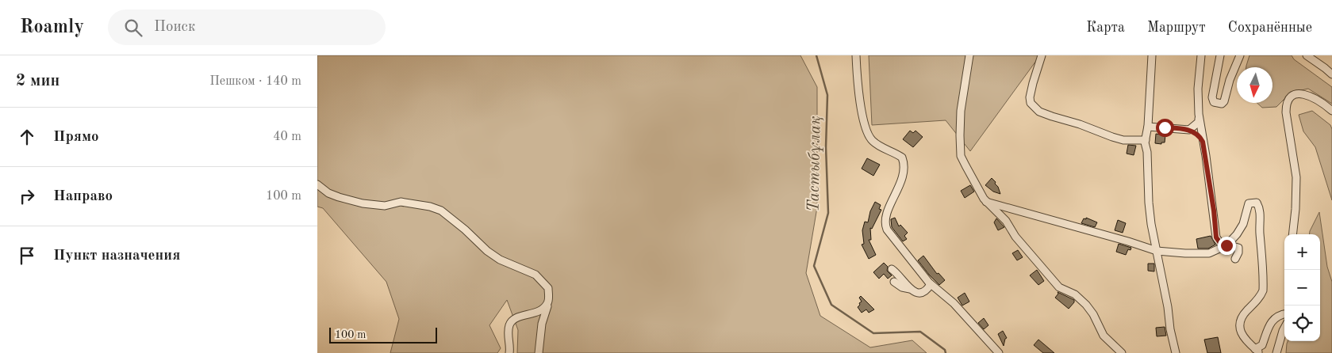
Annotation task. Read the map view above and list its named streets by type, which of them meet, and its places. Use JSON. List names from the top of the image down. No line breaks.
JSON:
{"water":["Тастыбұлақ"],"scale_bar":"100 m","north":"bottom","page":{"header":"Roamly","search":"Поиск","nav":["Карта","Маршрут","Сохранённые"],"heading":["2 мин","Пешком · 140 m"],"list":[["Прямо","40 m"],["Направо","100 m"],"Пункт назначения"],"map_buttons":["+","−"],"scale":"100 m"}}
